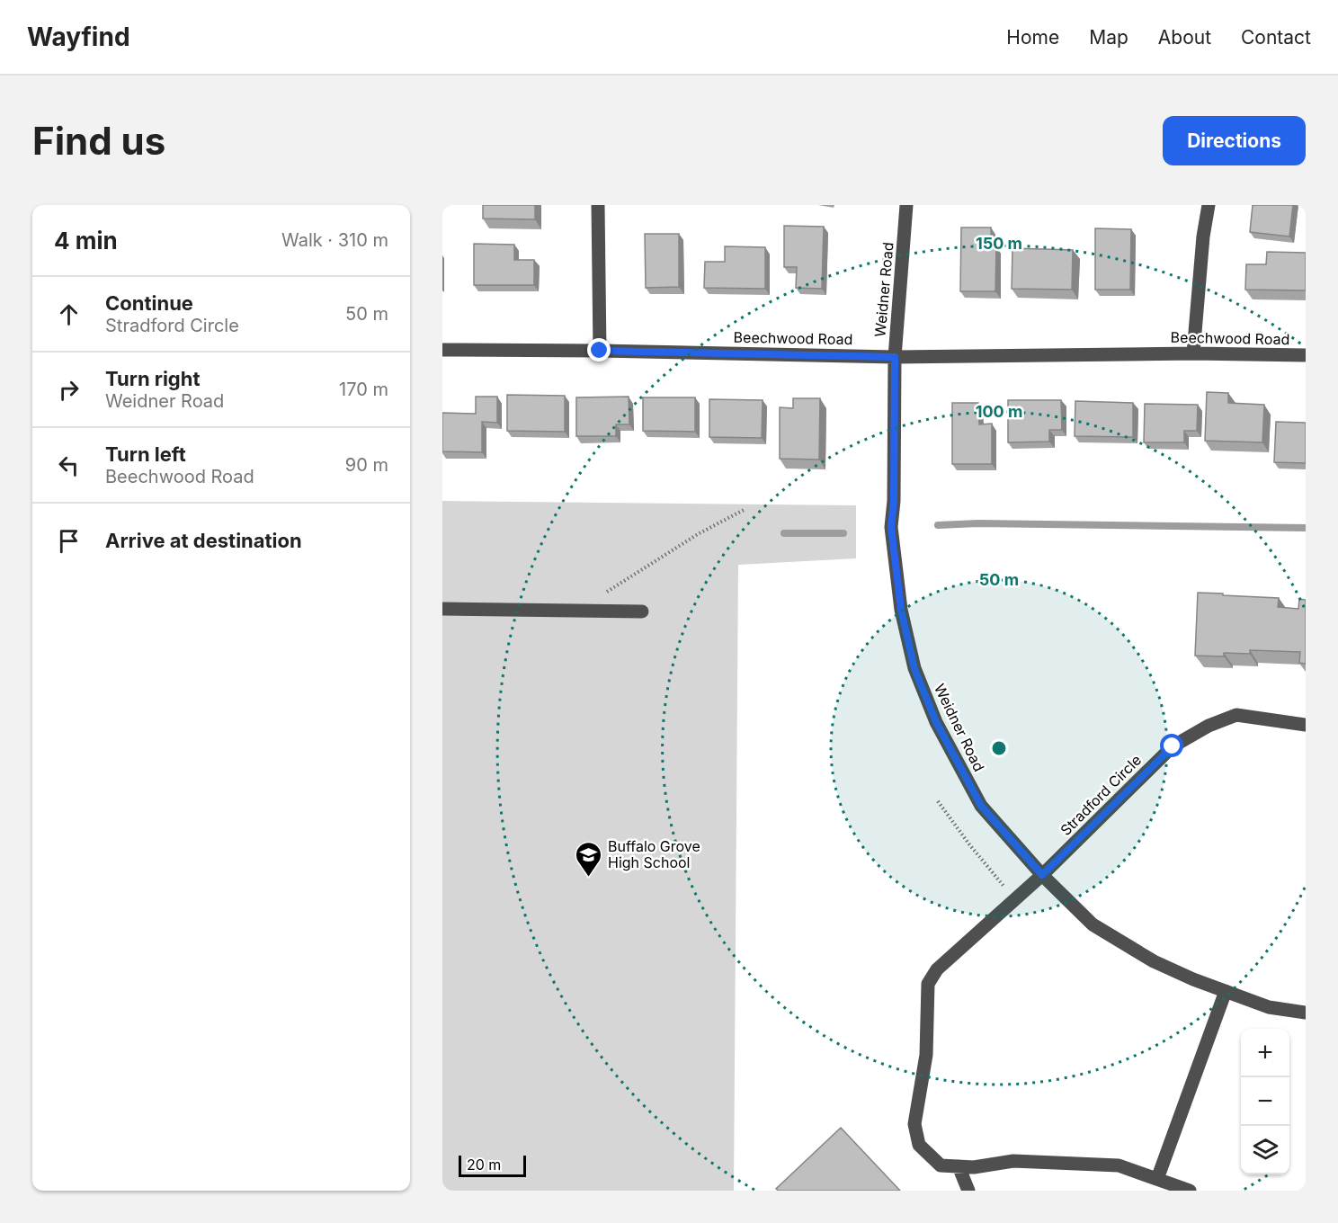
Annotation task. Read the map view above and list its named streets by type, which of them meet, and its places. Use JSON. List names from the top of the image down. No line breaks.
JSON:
{"streets":{"street":["Weidner Road","Beechwood Road","Stradford Circle"]},"crossings":[["Weidner Road","Beechwood Road"],["Weidner Road","Stradford Circle"]],"places":{"school or university":["Buffalo Grove High School"]},"scale_bar":"20 m","page":{"header":"Wayfind","nav":["Home","Map","About","Contact"],"buttons":"Directions","title":"Find us","heading":["4 min","Walk · 310 m"],"list":[["Continue","Stradford Circle","50 m"],["Turn right","Weidner Road","170 m"],["Turn left","Beechwood Road","90 m"],"Arrive at destination"],"map_buttons":["+","−"],"scale":"20 m"},"rings":["150 m","100 m","50 m"]}
